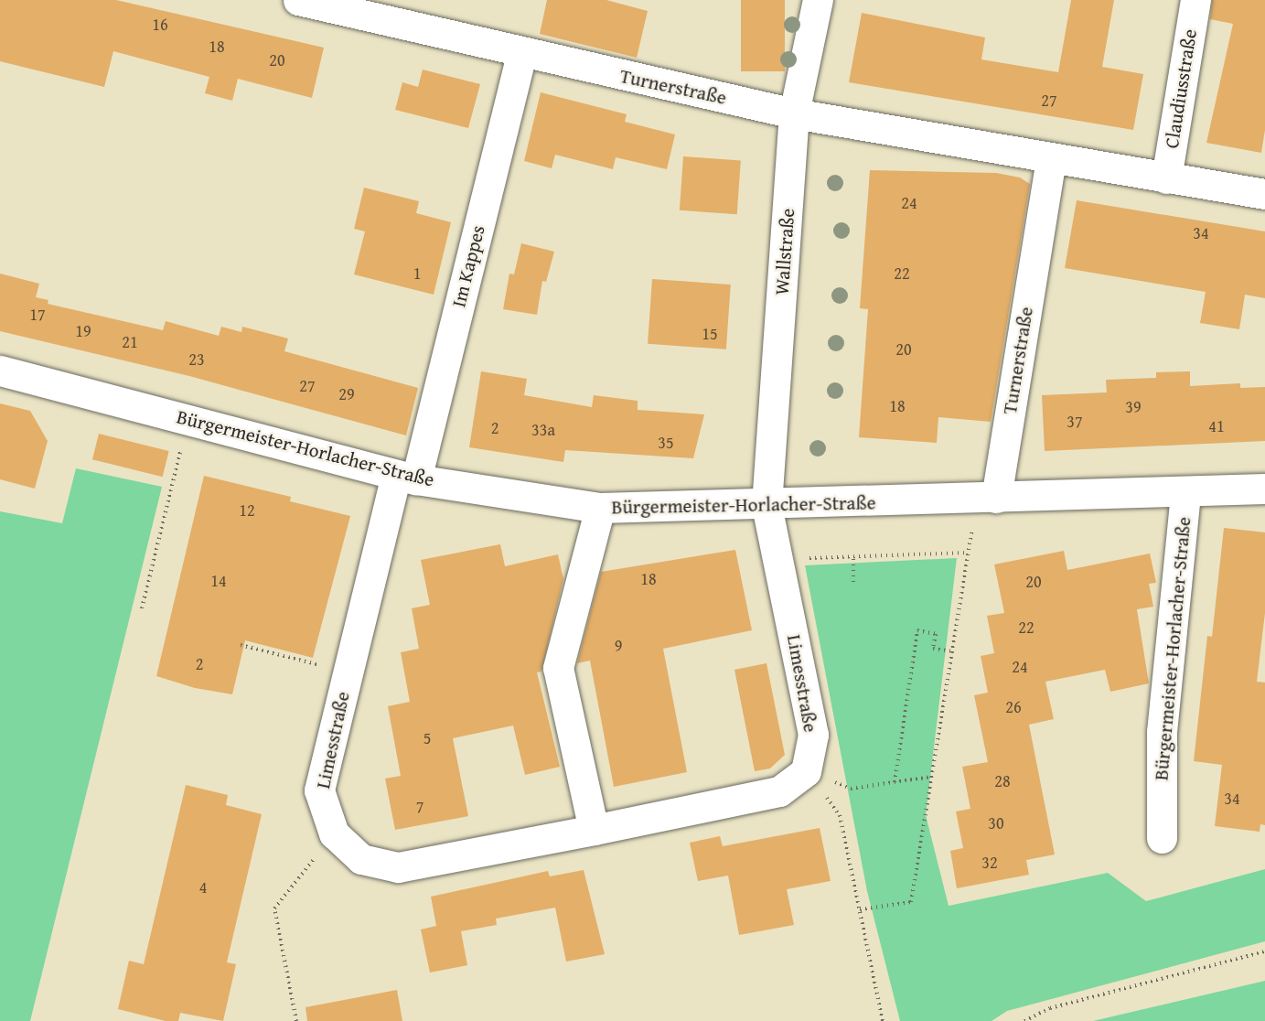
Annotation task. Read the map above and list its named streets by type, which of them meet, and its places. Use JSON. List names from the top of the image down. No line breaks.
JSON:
{"streets":{"street":["Turnerstraße","Claudiusstraße","Wallstraße","Im Kappes","Bürgermeister-Horlacher-Straße","Limesstraße"]},"crossings":[["Turnerstraße","Claudiusstraße"],["Turnerstraße","Wallstraße"],["Turnerstraße","Im Kappes"],["Turnerstraße","Bürgermeister-Horlacher-Straße"],["Wallstraße","Bürgermeister-Horlacher-Straße"],["Wallstraße","Limesstraße"],["Im Kappes","Bürgermeister-Horlacher-Straße"],["Im Kappes","Limesstraße"],["Bürgermeister-Horlacher-Straße","Limesstraße"]],"house_numbers":["16","18","20","27","24","34","1","22","17","19","15","21","20","23","27","29","18","39","37","41","2","33a","35","12","18","14","20","22","9","2","24","26","5","28","34","7","30","32","4"]}
